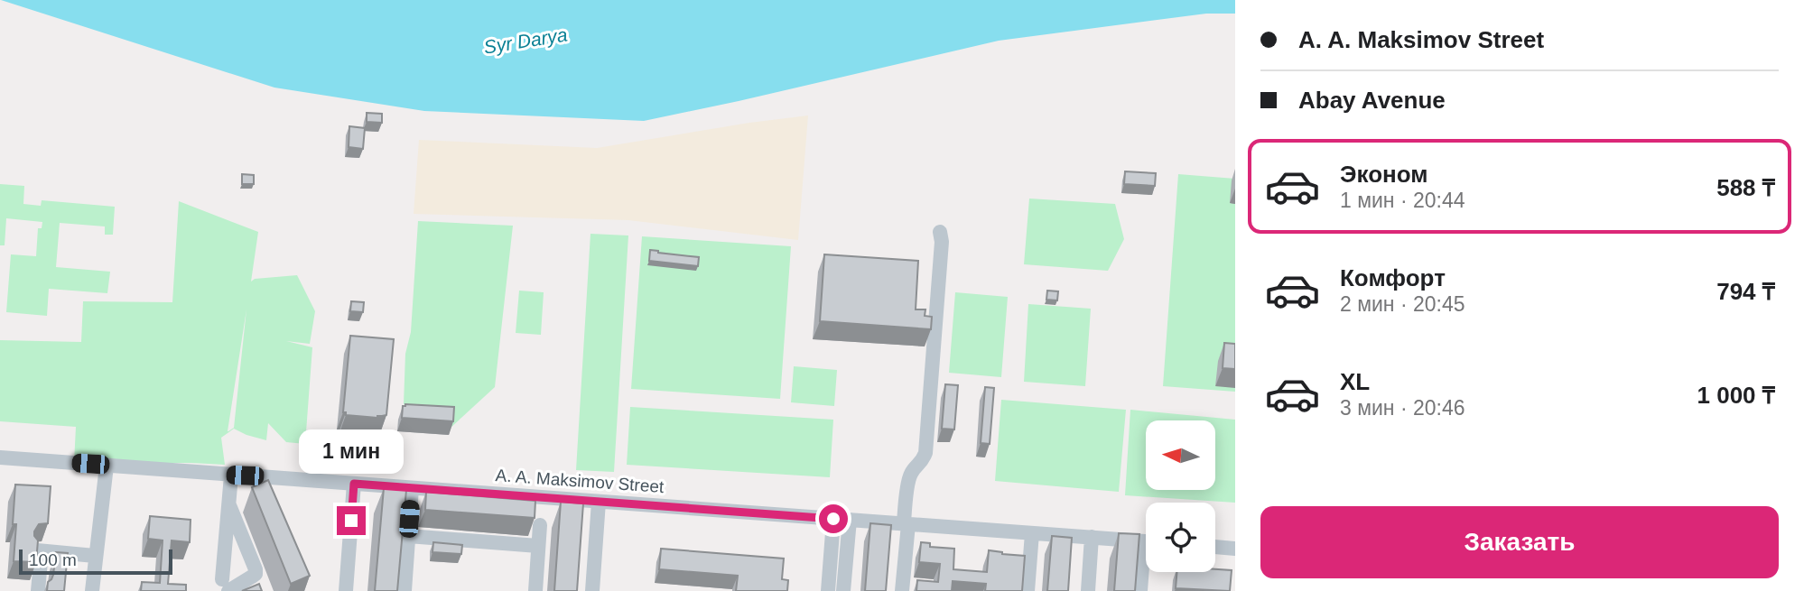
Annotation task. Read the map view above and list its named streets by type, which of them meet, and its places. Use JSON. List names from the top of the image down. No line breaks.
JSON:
{"streets":{"street":["A. A. Maksimov Street"]},"water":["Syr Darya"],"scale_bar":"100 m","north":"left","page":{"banner":["A. A. Maksimov Street","Abay Avenue"],"list":[{"name":"Эконом","note":"1 мин · 20:44","value":"588 ₸"},{"name":"Комфорт","note":"2 мин · 20:45","value":"794 ₸"},{"name":"XL","note":"3 мин · 20:46","value":"1 000 ₸"}],"bubble":"1 мин","buttons":"Заказать","scale":"100 m"}}
